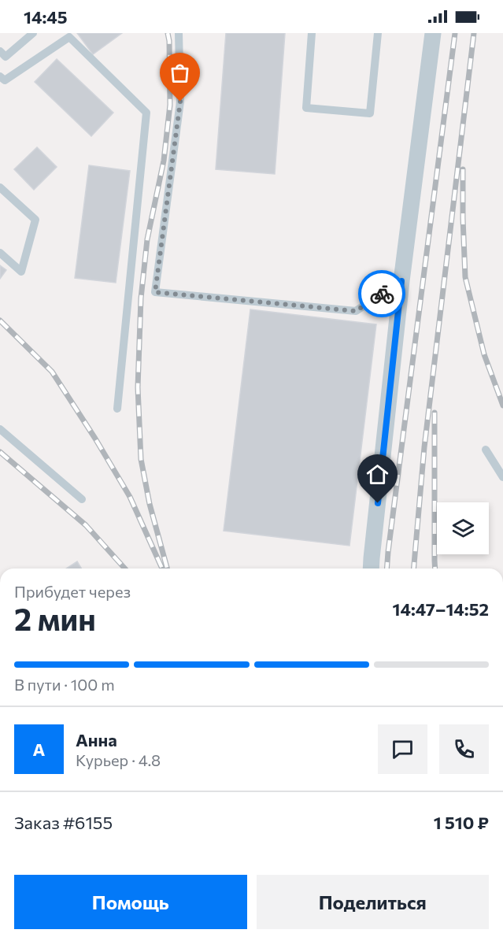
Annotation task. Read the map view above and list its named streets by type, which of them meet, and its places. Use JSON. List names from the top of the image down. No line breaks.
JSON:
{"page":{"status":"14:45","heading":["2 мин","Прибудет через","14:47–14:52"],"panel":["Анна","Курьер · 4.8","Заказ #6155","1 510 ₽"],"bar":"В пути · 100 m","round":"А","buttons":["Помощь","Поделиться"]}}
